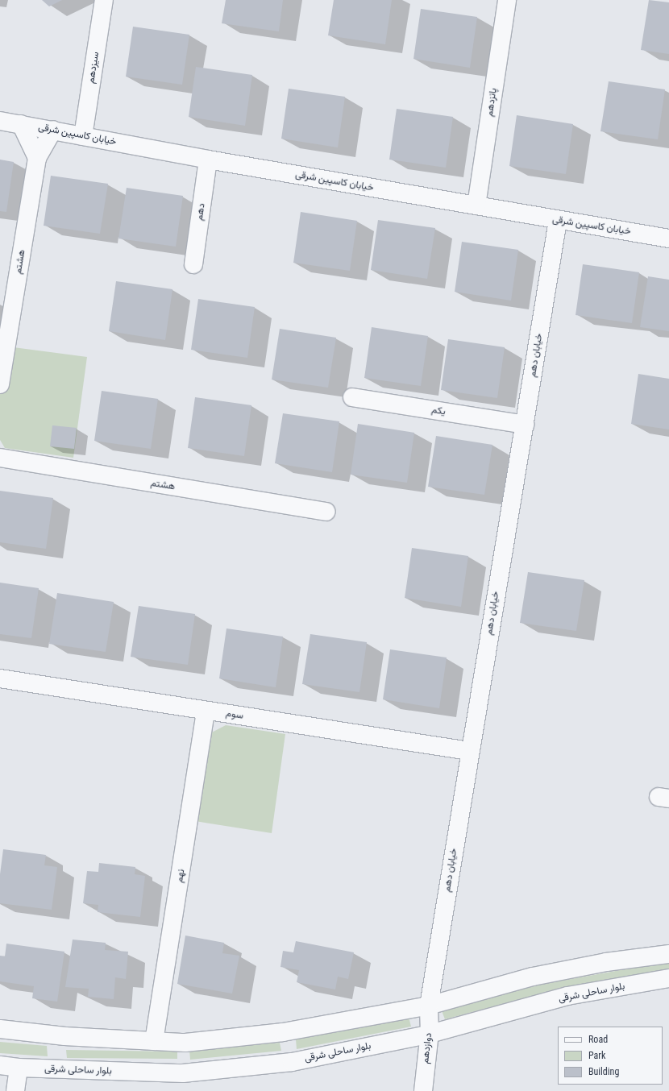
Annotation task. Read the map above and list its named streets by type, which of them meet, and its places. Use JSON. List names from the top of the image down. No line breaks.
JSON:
{"streets":{"street":["سیزدهم","پانزدهم","خیابان کاسپین شرقی","دهم","هشتم","خیابان دهم","یکم","سوم","نهم","بلوار ساحلی شرقی","دوازدهم"]},"crossings":[["سیزدهم","خیابان کاسپین شرقی"],["پانزدهم","خیابان کاسپین شرقی"],["خیابان کاسپین شرقی","دهم"],["خیابان کاسپین شرقی","خیابان دهم"],["خیابان دهم","یکم"],["خیابان دهم","سوم"],["خیابان دهم","دوازدهم"],["سوم","نهم"],["بلوار ساحلی شرقی","دوازدهم"]],"legend":["Road","Park","Building"]}
